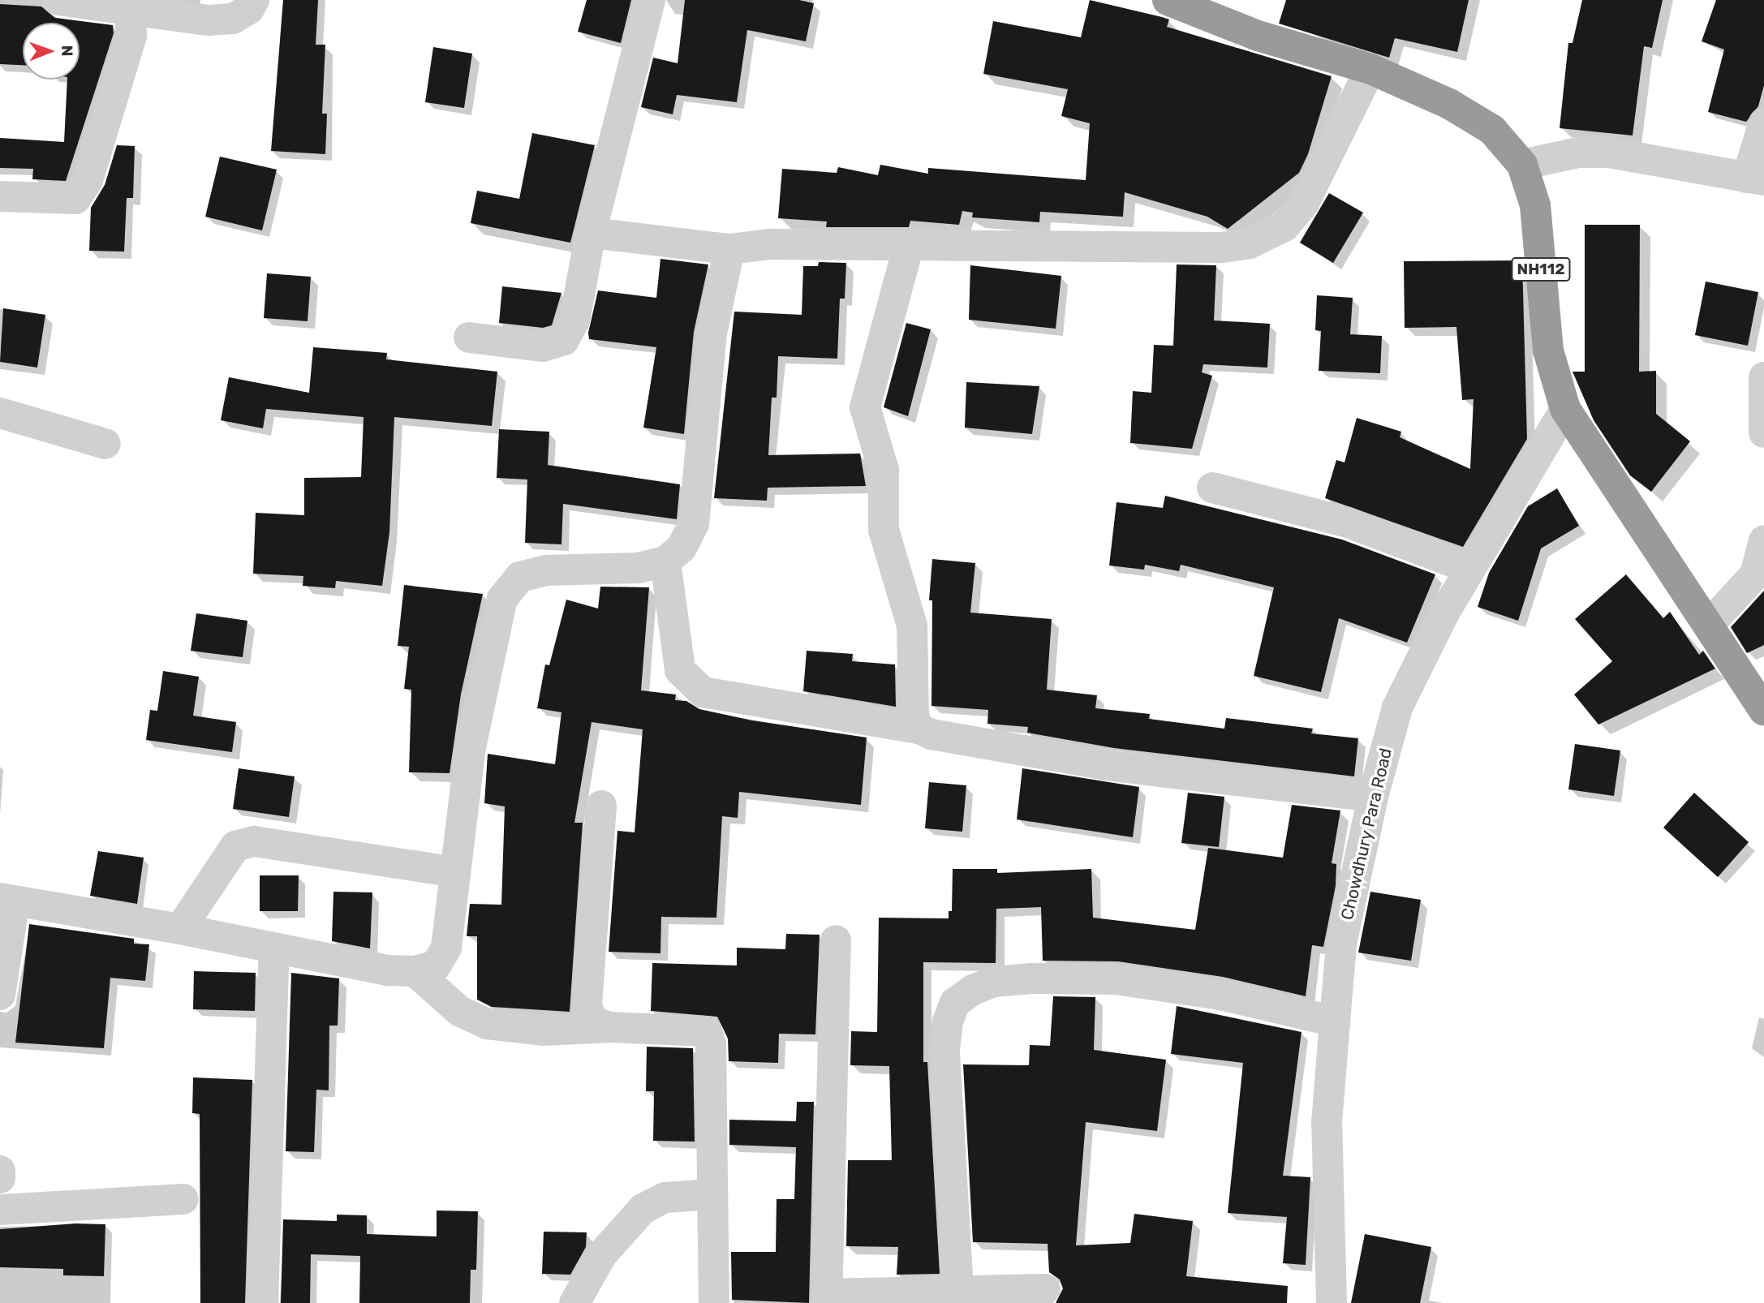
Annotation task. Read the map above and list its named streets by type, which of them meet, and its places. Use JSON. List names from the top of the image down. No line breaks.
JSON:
{"streets":{"highway":["NH112"],"street":["Chowdhury Para Road"]},"crossings":[["NH112","Chowdhury Para Road"]],"north":"right"}
